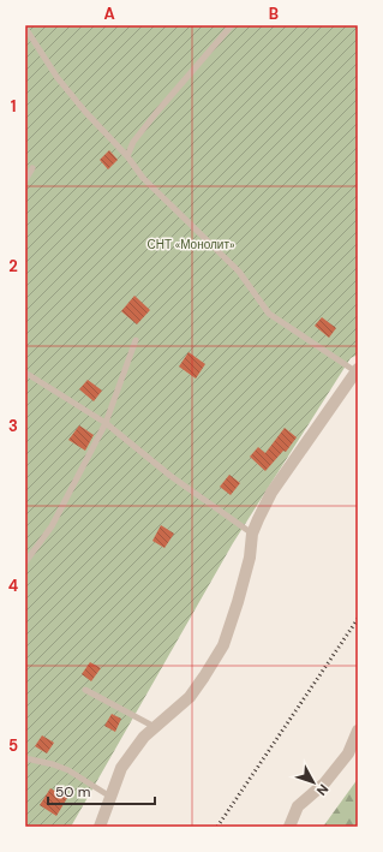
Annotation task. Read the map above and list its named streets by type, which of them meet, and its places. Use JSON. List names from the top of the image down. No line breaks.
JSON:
{"parks":["СНТ «Монолит»"],"scale_bar":"50 m","north":"bottom right","grid":{"columns":["A","B"],"rows":["1","2","3","4","5"]}}
